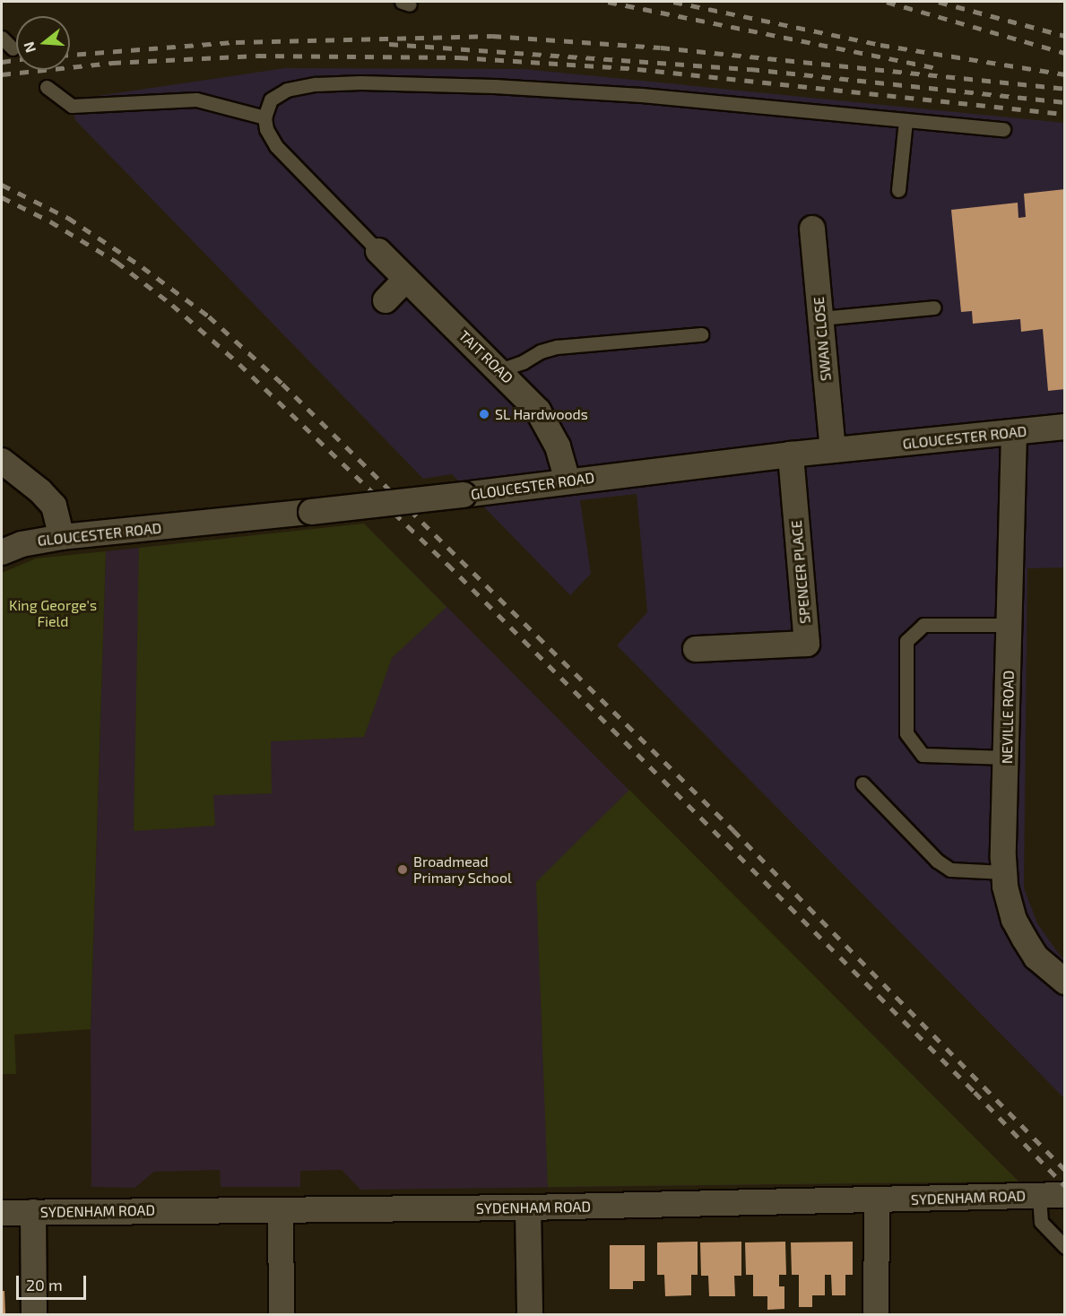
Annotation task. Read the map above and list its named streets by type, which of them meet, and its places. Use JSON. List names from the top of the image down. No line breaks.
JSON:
{"streets":{"street":["SWAN CLOSE","TAIT ROAD","GLOUCESTER ROAD","SPENCER PLACE","NEVILLE ROAD","SYDENHAM ROAD"]},"crossings":[["SWAN CLOSE","GLOUCESTER ROAD"],["TAIT ROAD","GLOUCESTER ROAD"],["GLOUCESTER ROAD","SPENCER PLACE"],["GLOUCESTER ROAD","NEVILLE ROAD"]],"parks":["King George's Field"],"places":["SL Hardwoods","Broadmead Primary School"],"scale_bar":"20 m","north":"left"}
